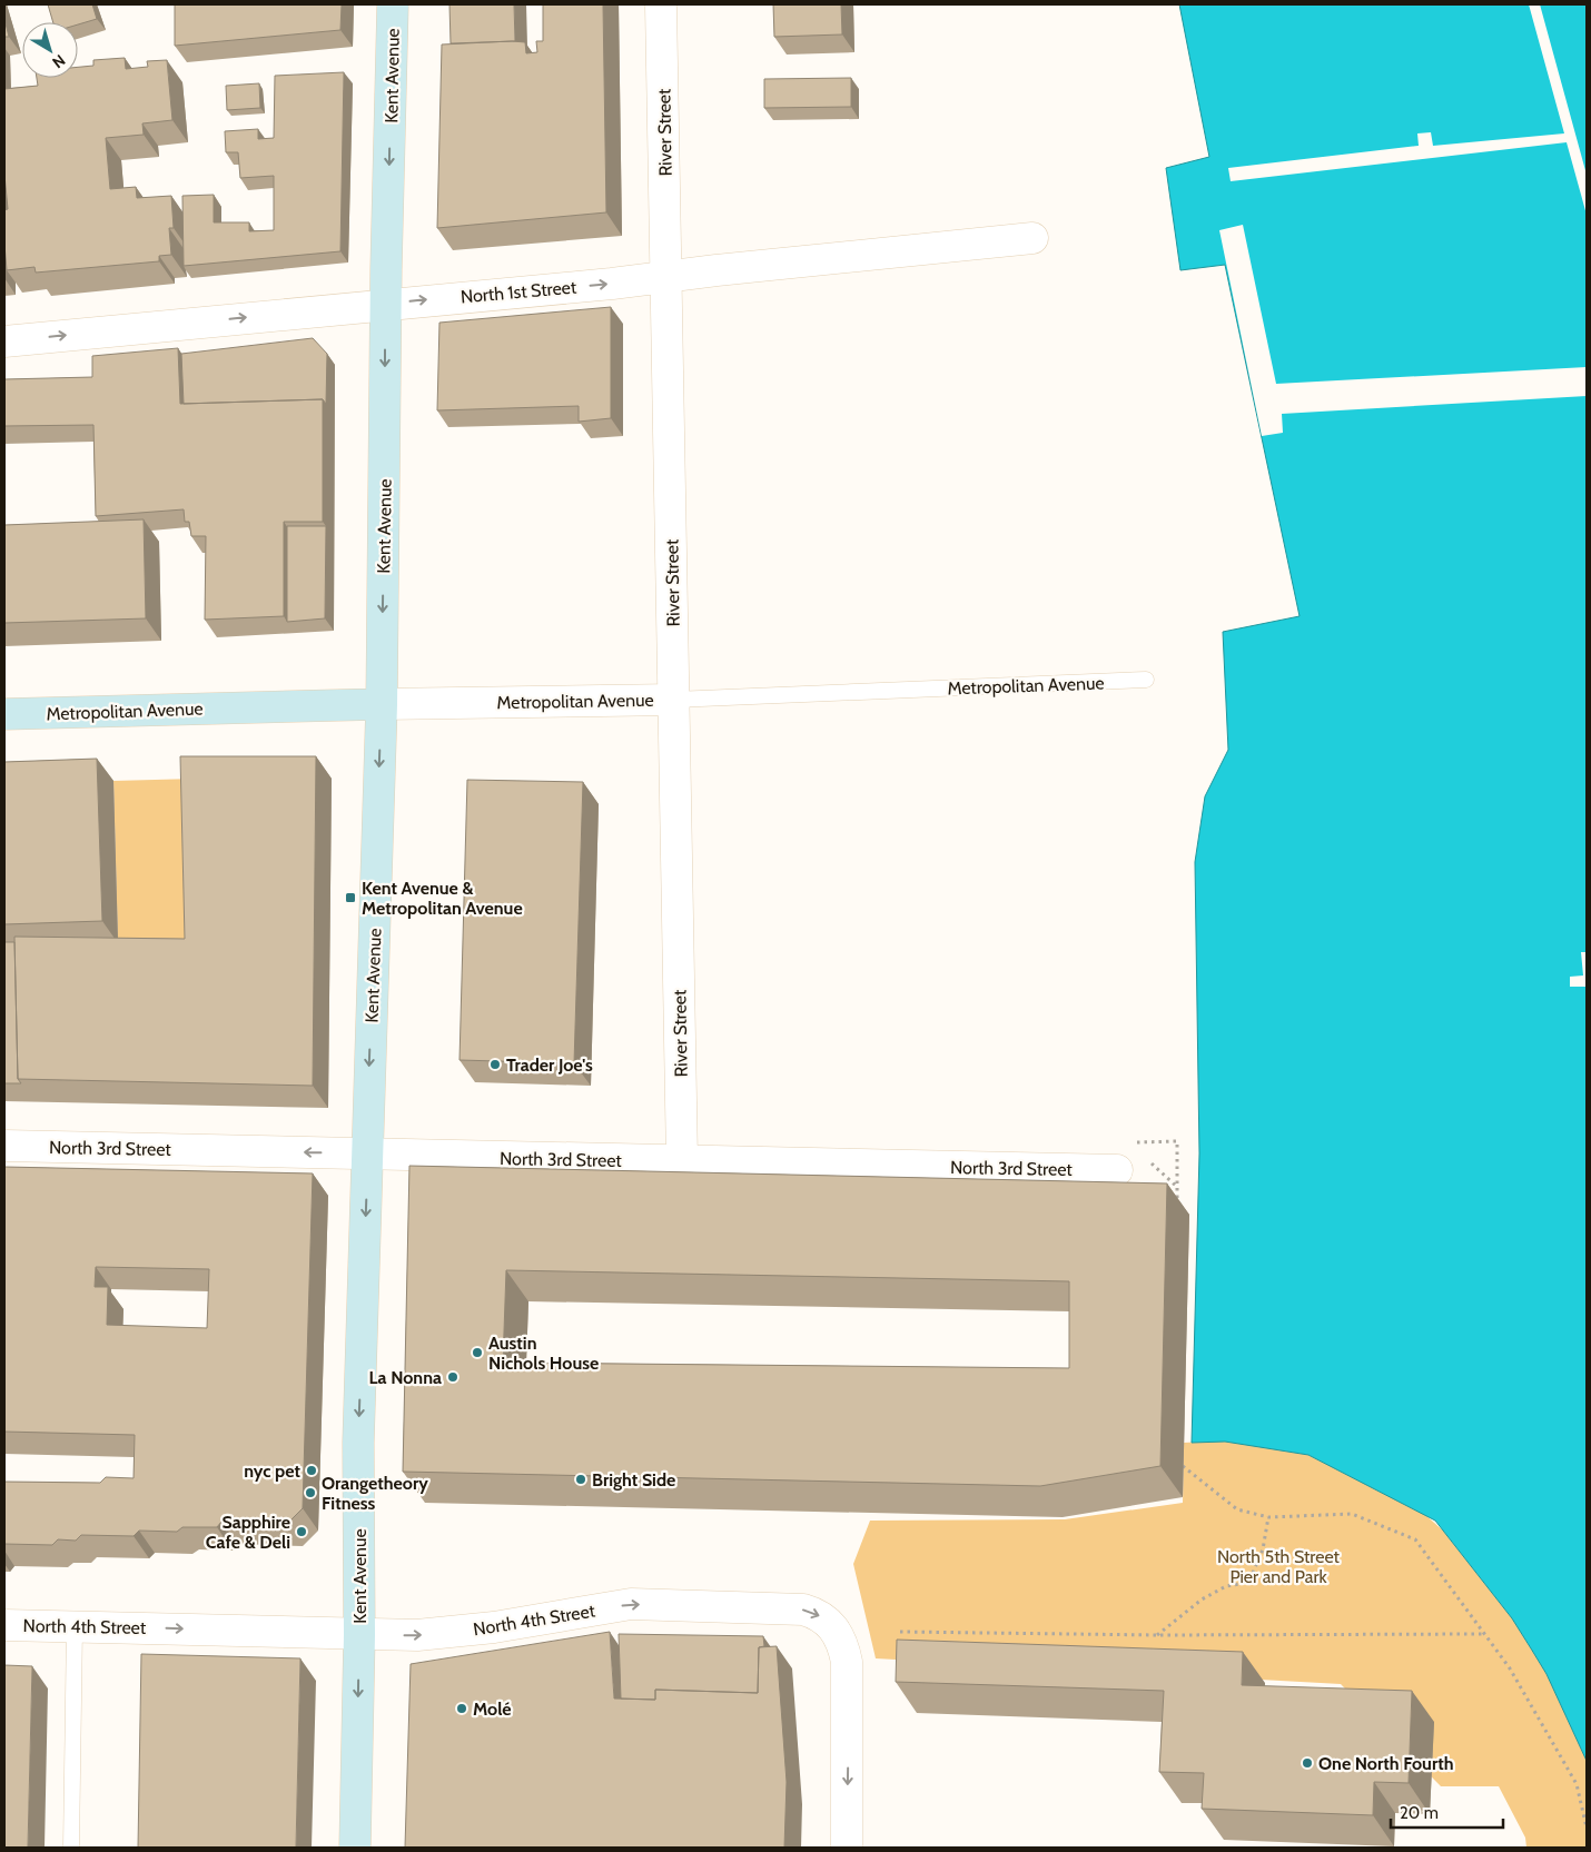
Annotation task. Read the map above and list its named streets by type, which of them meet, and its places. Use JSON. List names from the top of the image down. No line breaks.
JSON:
{"streets":{"main road":["Kent Avenue","Metropolitan Avenue"],"street":["River Street","North 1st Street","North 3rd Street","North 4th Street"]},"crossings":[["Kent Avenue","North 1st Street"],["Kent Avenue","Metropolitan Avenue"],["Kent Avenue","North 3rd Street"],["Kent Avenue","North 4th Street"],["River Street","North 1st Street"],["River Street","Metropolitan Avenue"],["River Street","North 3rd Street"]],"one_way":["Kent Avenue","North 1st Street","North 4th Street"],"parks":["North 5th Street Pier and Park"],"places":{"transit":["Kent Avenue & Metropolitan Avenue"],"other":["Trader Joe's","Austin Nichols House","La Nonna","nyc pet","Bright Side","Orangetheory Fitness","Sapphire Cafe & Deli","Molé","One North Fourth"]},"scale_bar":"20 m","north":"bottom right"}
